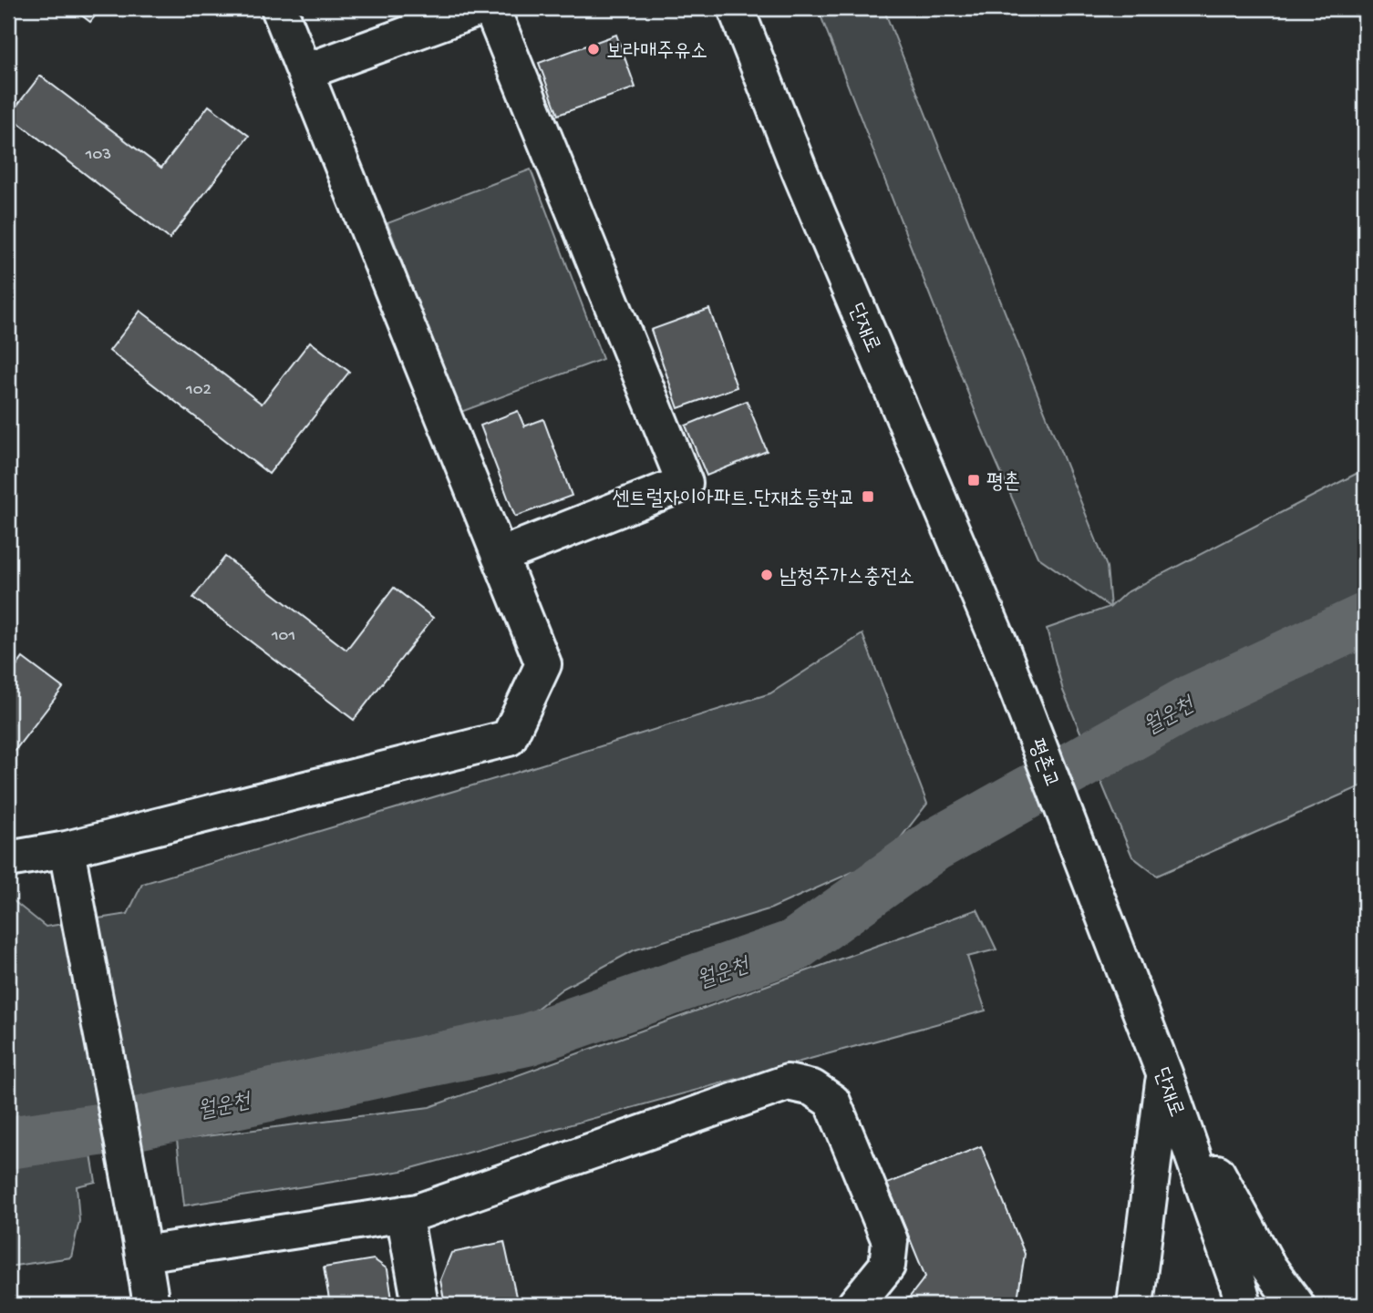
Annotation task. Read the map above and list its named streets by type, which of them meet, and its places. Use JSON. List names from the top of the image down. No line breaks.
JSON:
{"streets":{"street":["단재로","평촌교"]},"crossings":[["단재로","평촌교"]],"water":["월운천"],"places":{"other":["보라매주유소","남청주가스충전소"],"transit":["평촌","센트럴자이아파트.단재초등학교"]},"house_numbers":["103","102","101"]}
